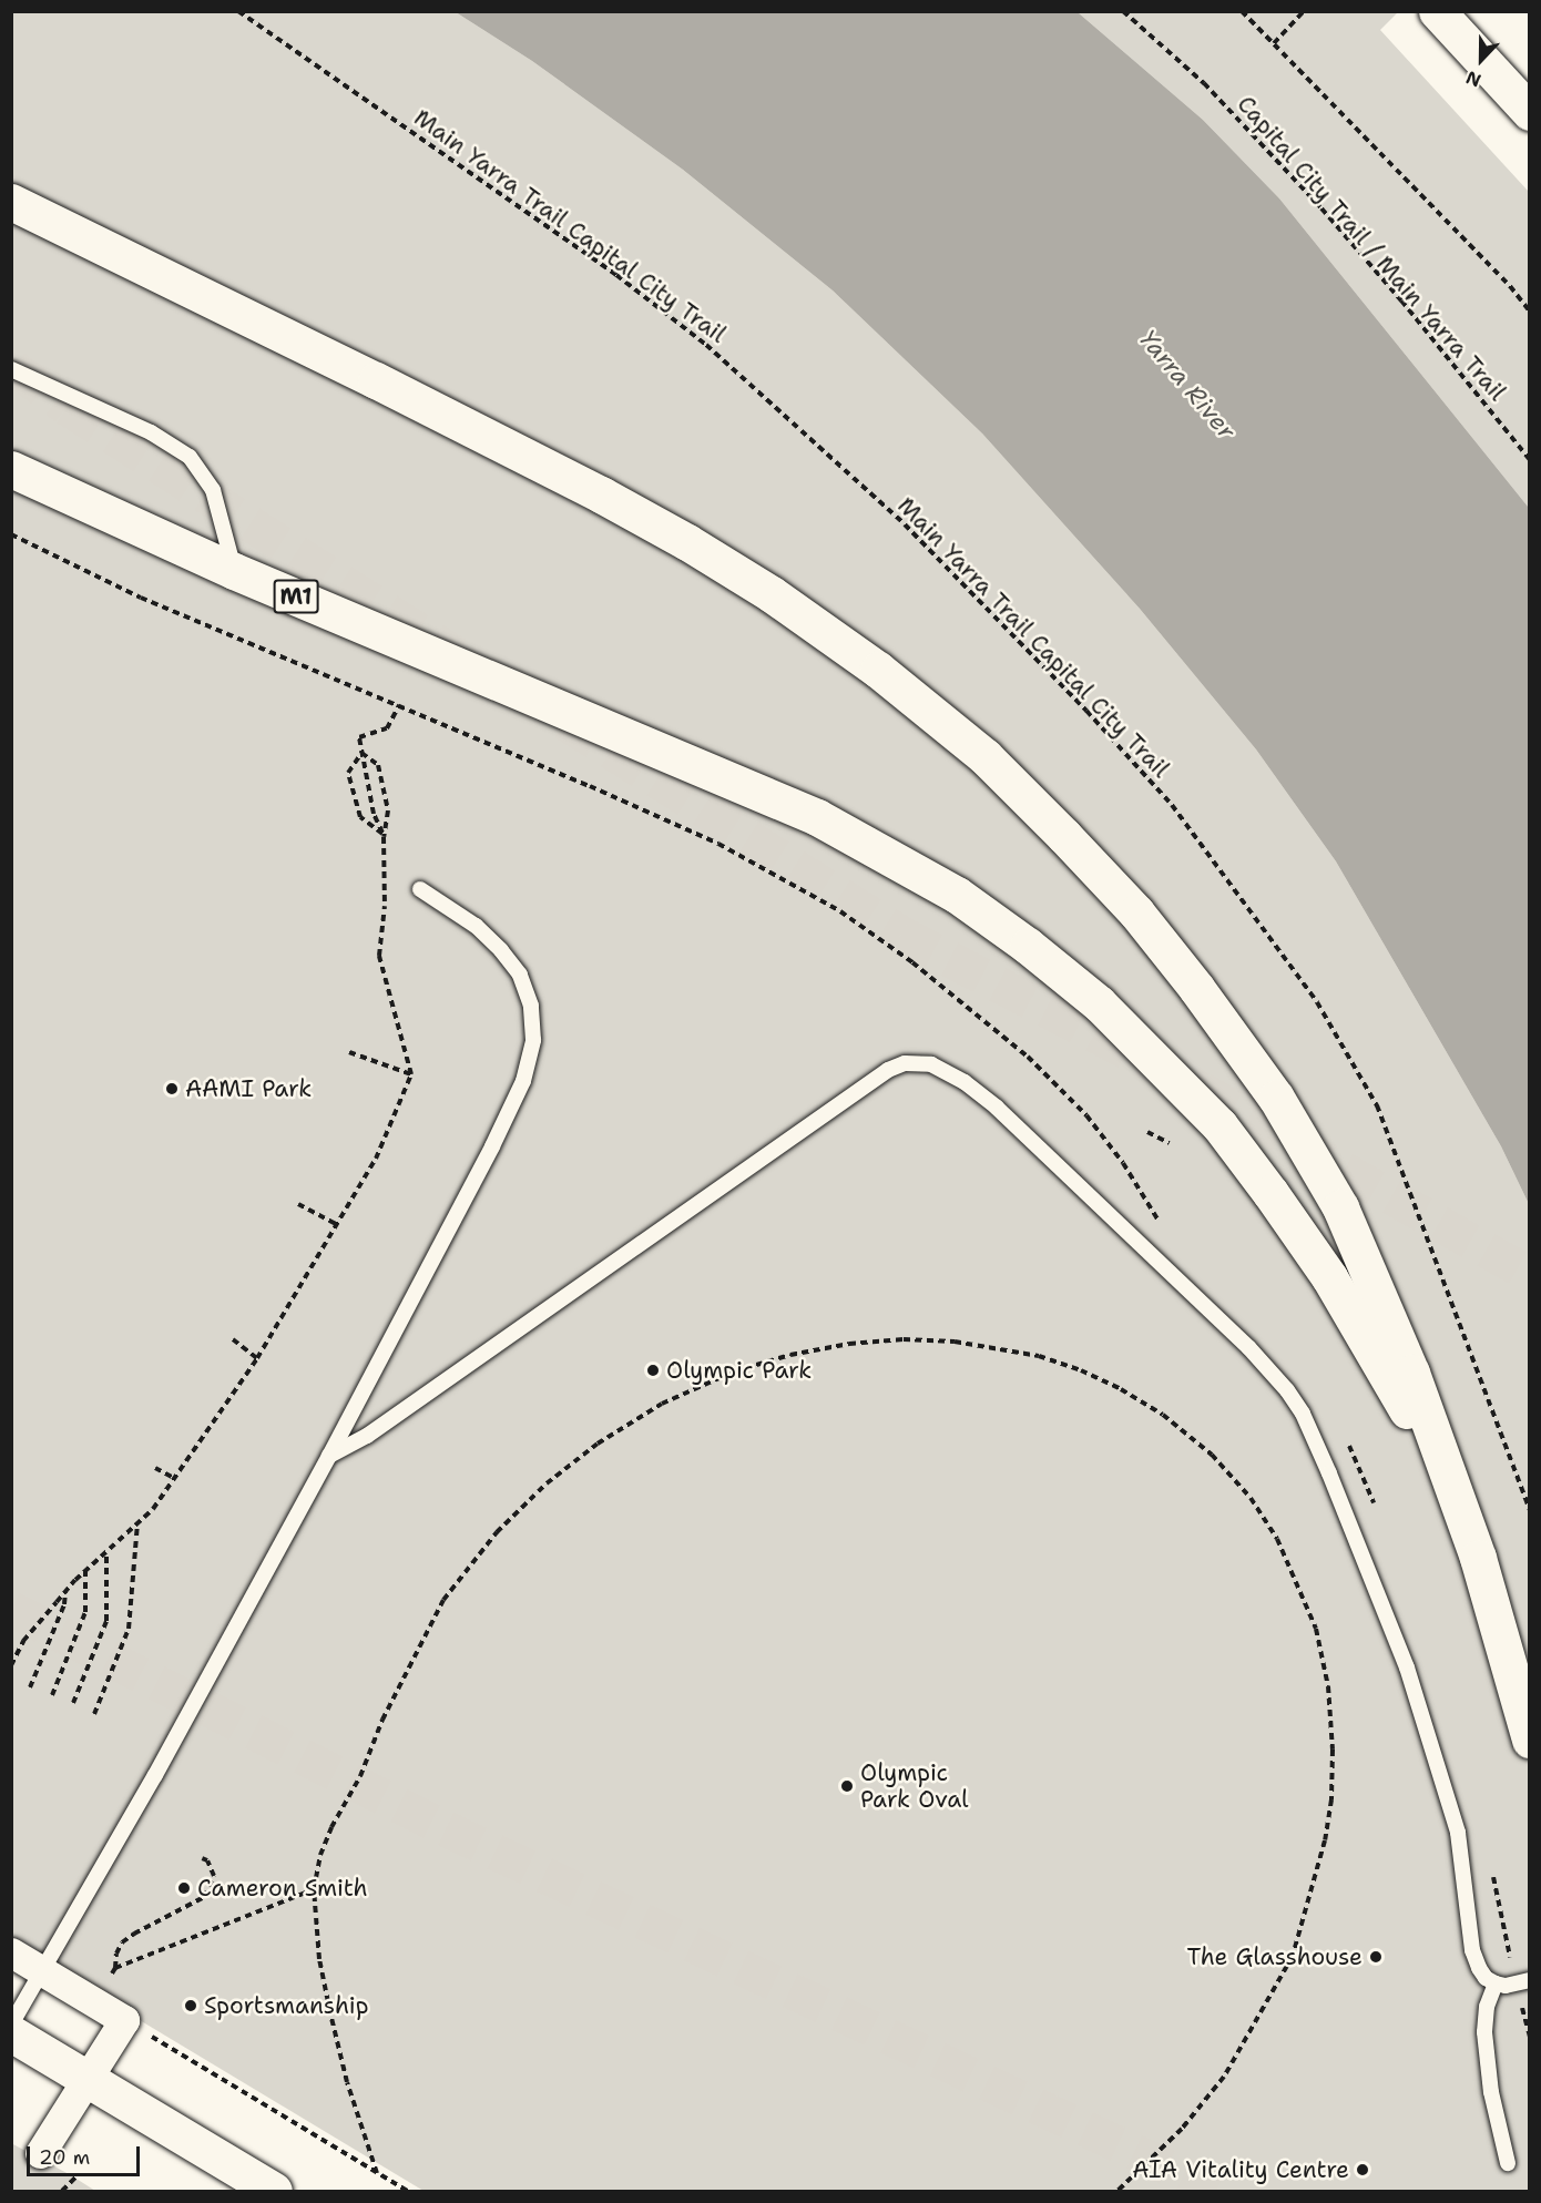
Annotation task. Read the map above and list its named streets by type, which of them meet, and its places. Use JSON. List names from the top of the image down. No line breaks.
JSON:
{"streets":{"main road":["M1"],"path":["Main Yarra Trail Capital City Trail","Capital City Trail / Main Yarra Trail"]},"water":["Yarra River"],"places":["AAMI Park","Olympic Park","Olympic Park Oval","Cameron Smith","The Glasshouse","Sportsmanship","AIA Vitality Centre"],"scale_bar":"20 m","north":"bottom"}
